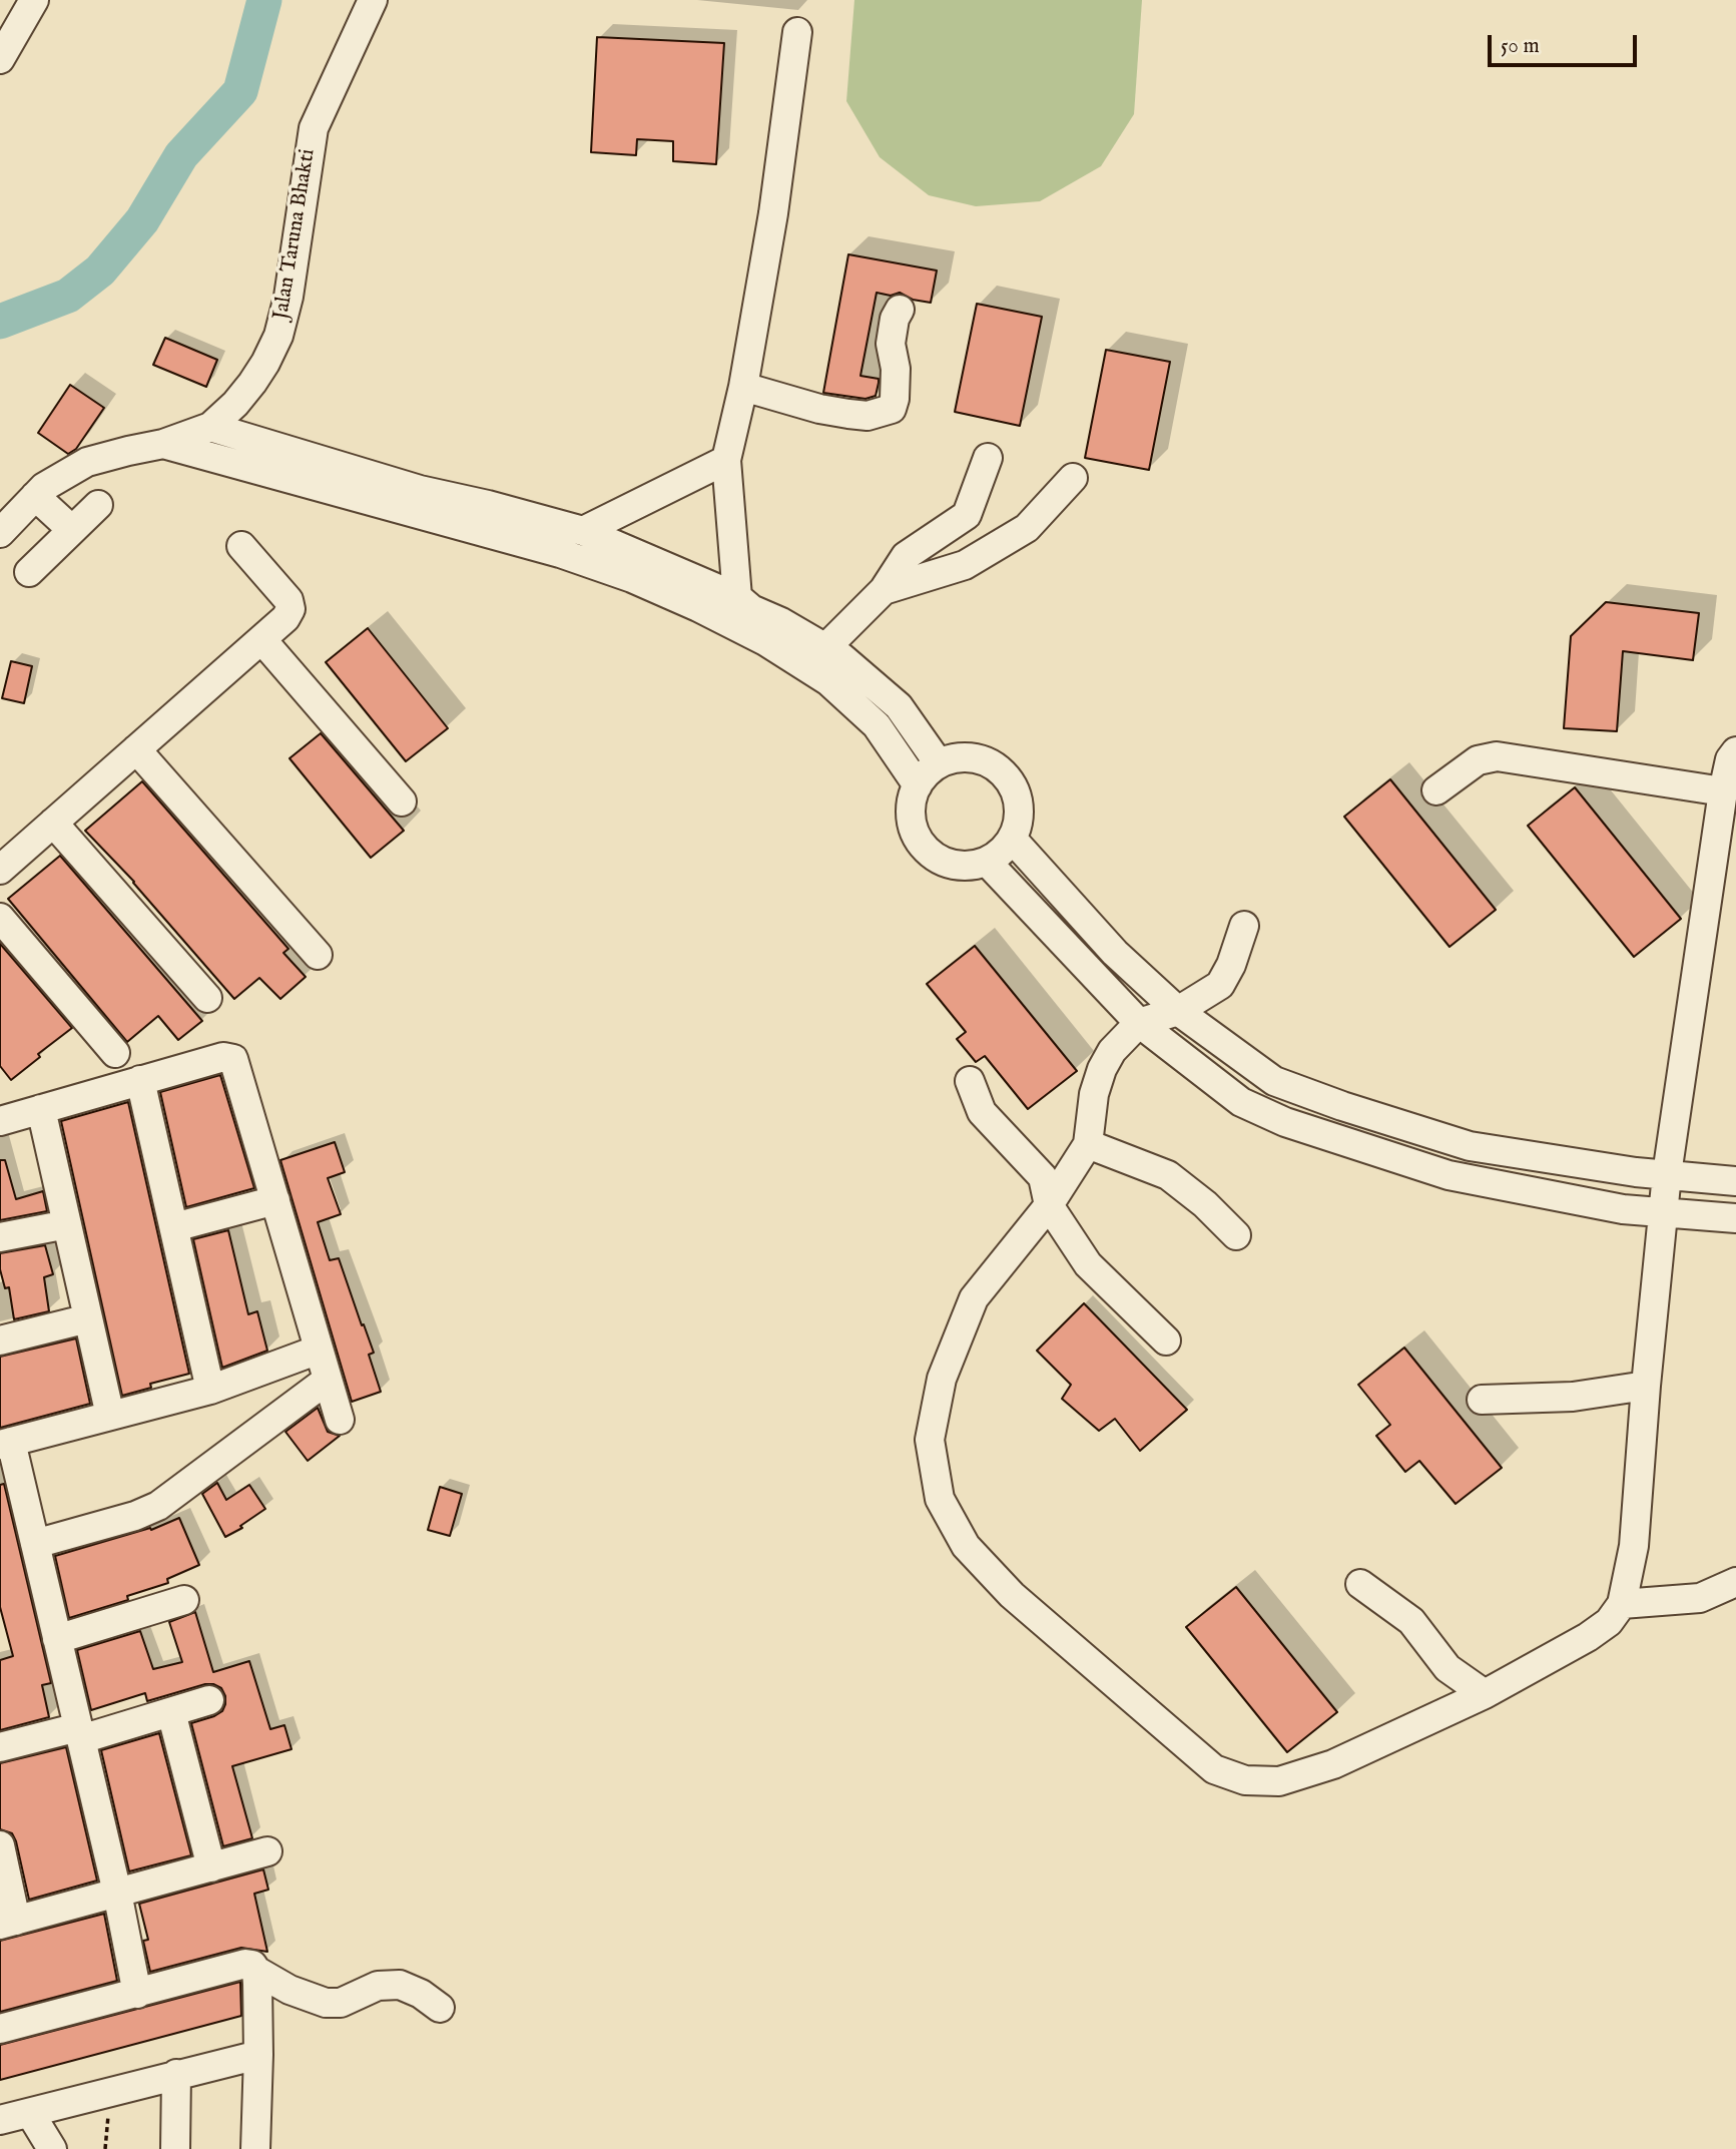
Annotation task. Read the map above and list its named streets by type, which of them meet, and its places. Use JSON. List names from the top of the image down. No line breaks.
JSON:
{"streets":{"street":["Jalan Taruna Bhakti"]},"scale_bar":"50 m"}
